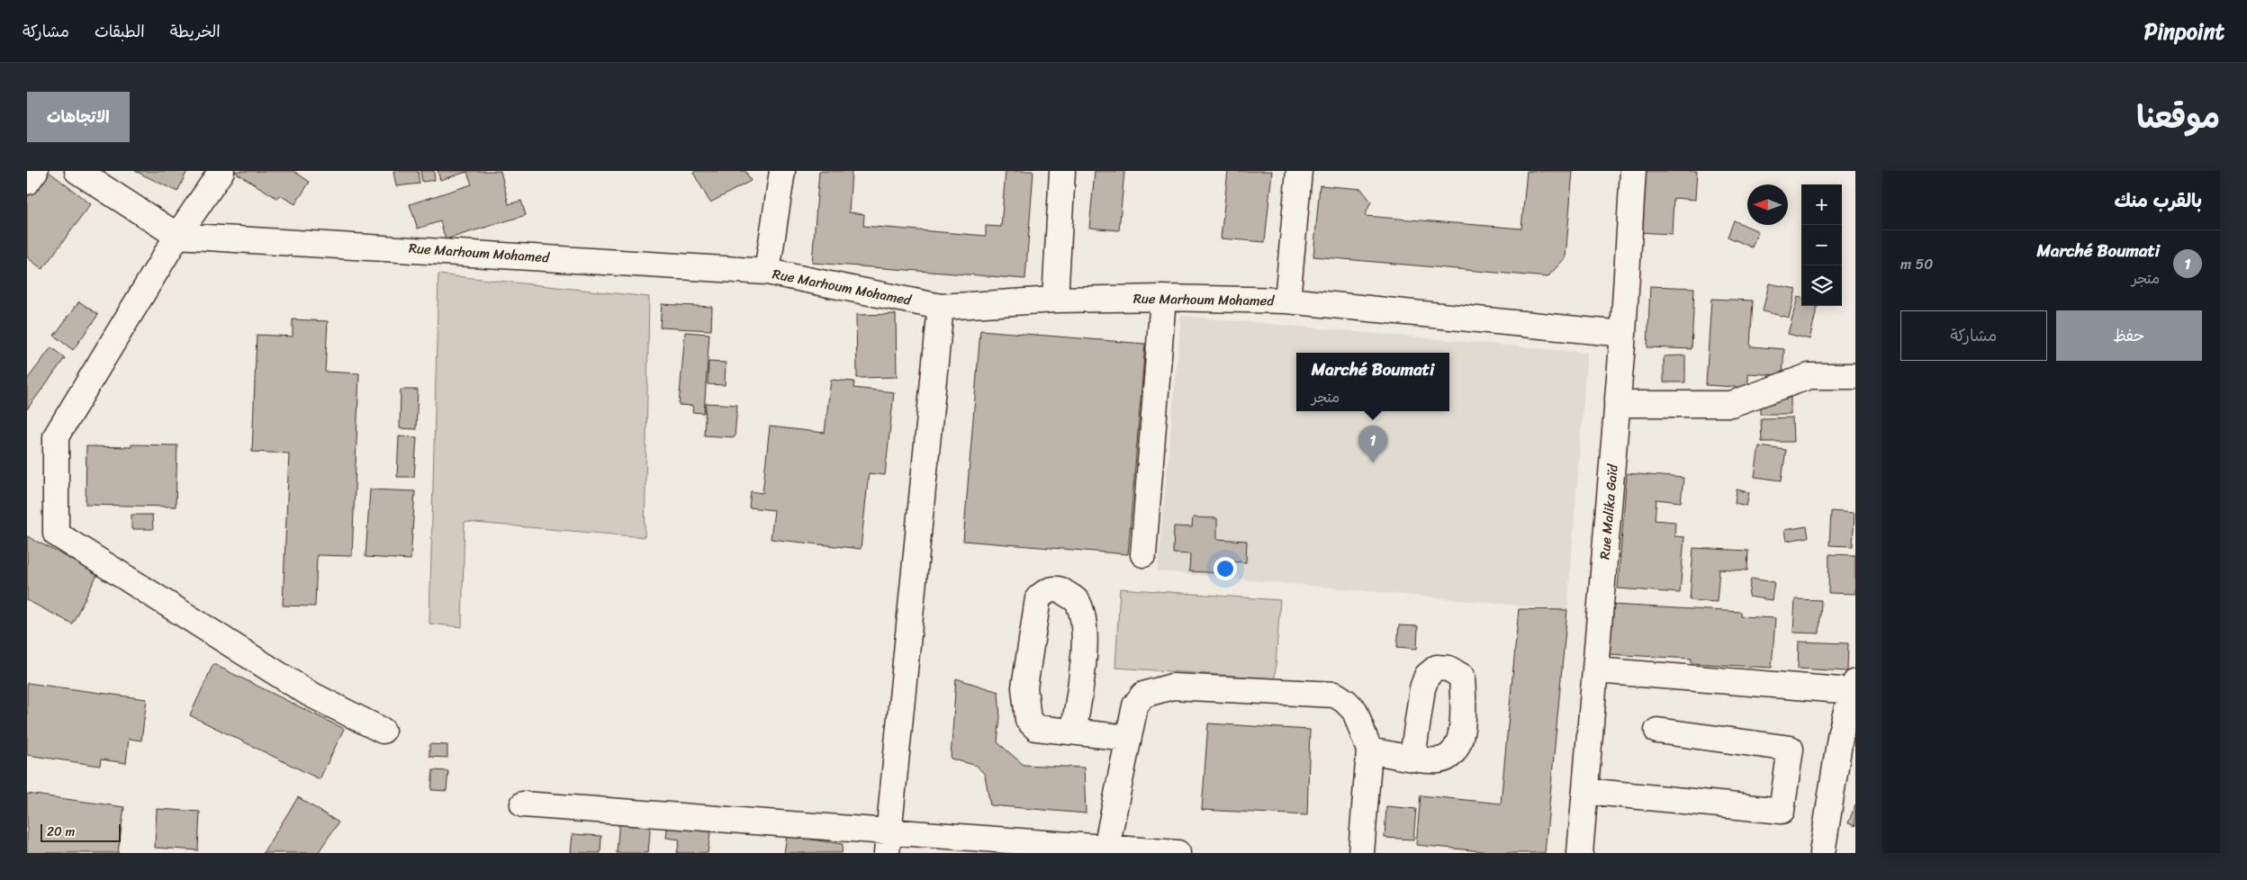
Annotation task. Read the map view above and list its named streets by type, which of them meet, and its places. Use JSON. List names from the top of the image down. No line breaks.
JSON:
{"streets":{"street":["Rue Marhoum Mohamed","Rue Malika Gaïd"]},"crossings":[["Rue Marhoum Mohamed","Rue Malika Gaïd"]],"scale_bar":"20 m","north":"left","page":{"header":"Pinpoint","nav":["الخريطة","الطبقات","مشاركة"],"title":"موقعنا","buttons":["الاتجاهات",["حفظ","مشاركة"]],"heading":"بالقرب منك","map_buttons":["+","−"],"list":[{"mark":"1","name":"Marché Boumati","note":"متجر","value":"50 m"}],"popup":["Marché Boumati","متجر"],"pins":"1","scale":"20 m"}}
